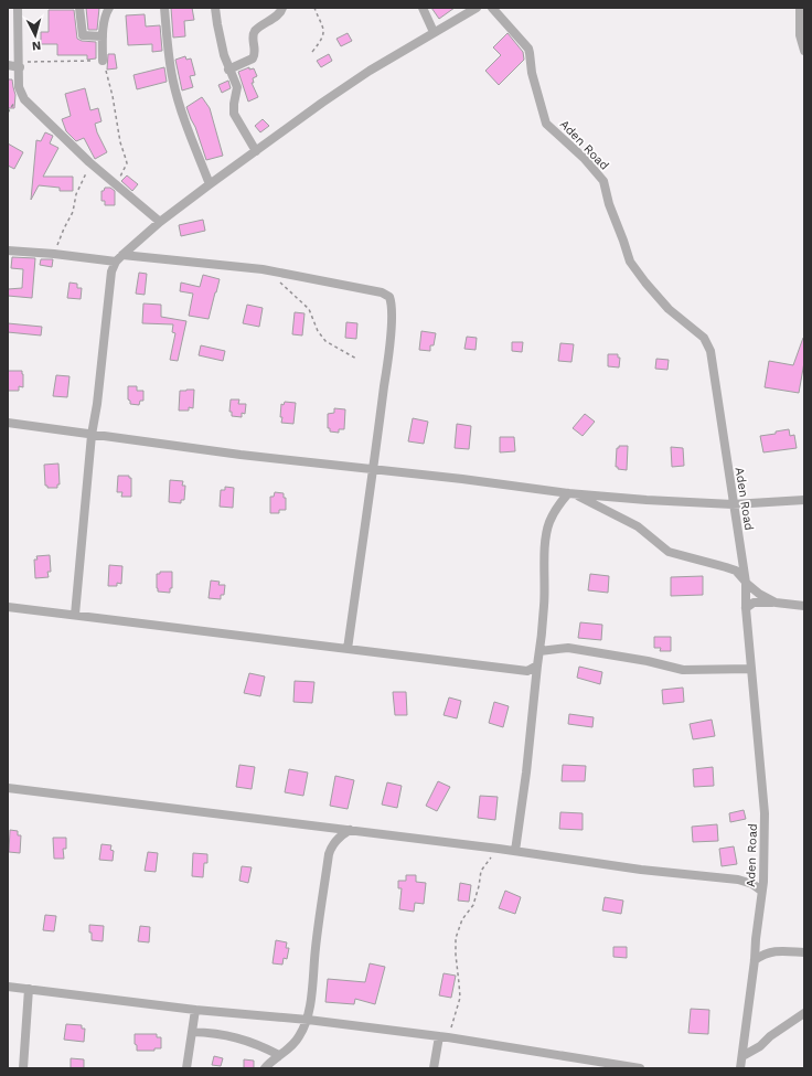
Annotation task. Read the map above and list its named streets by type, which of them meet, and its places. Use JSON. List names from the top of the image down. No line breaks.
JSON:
{"streets":{"street":["Aden Road"]},"north":"bottom"}
